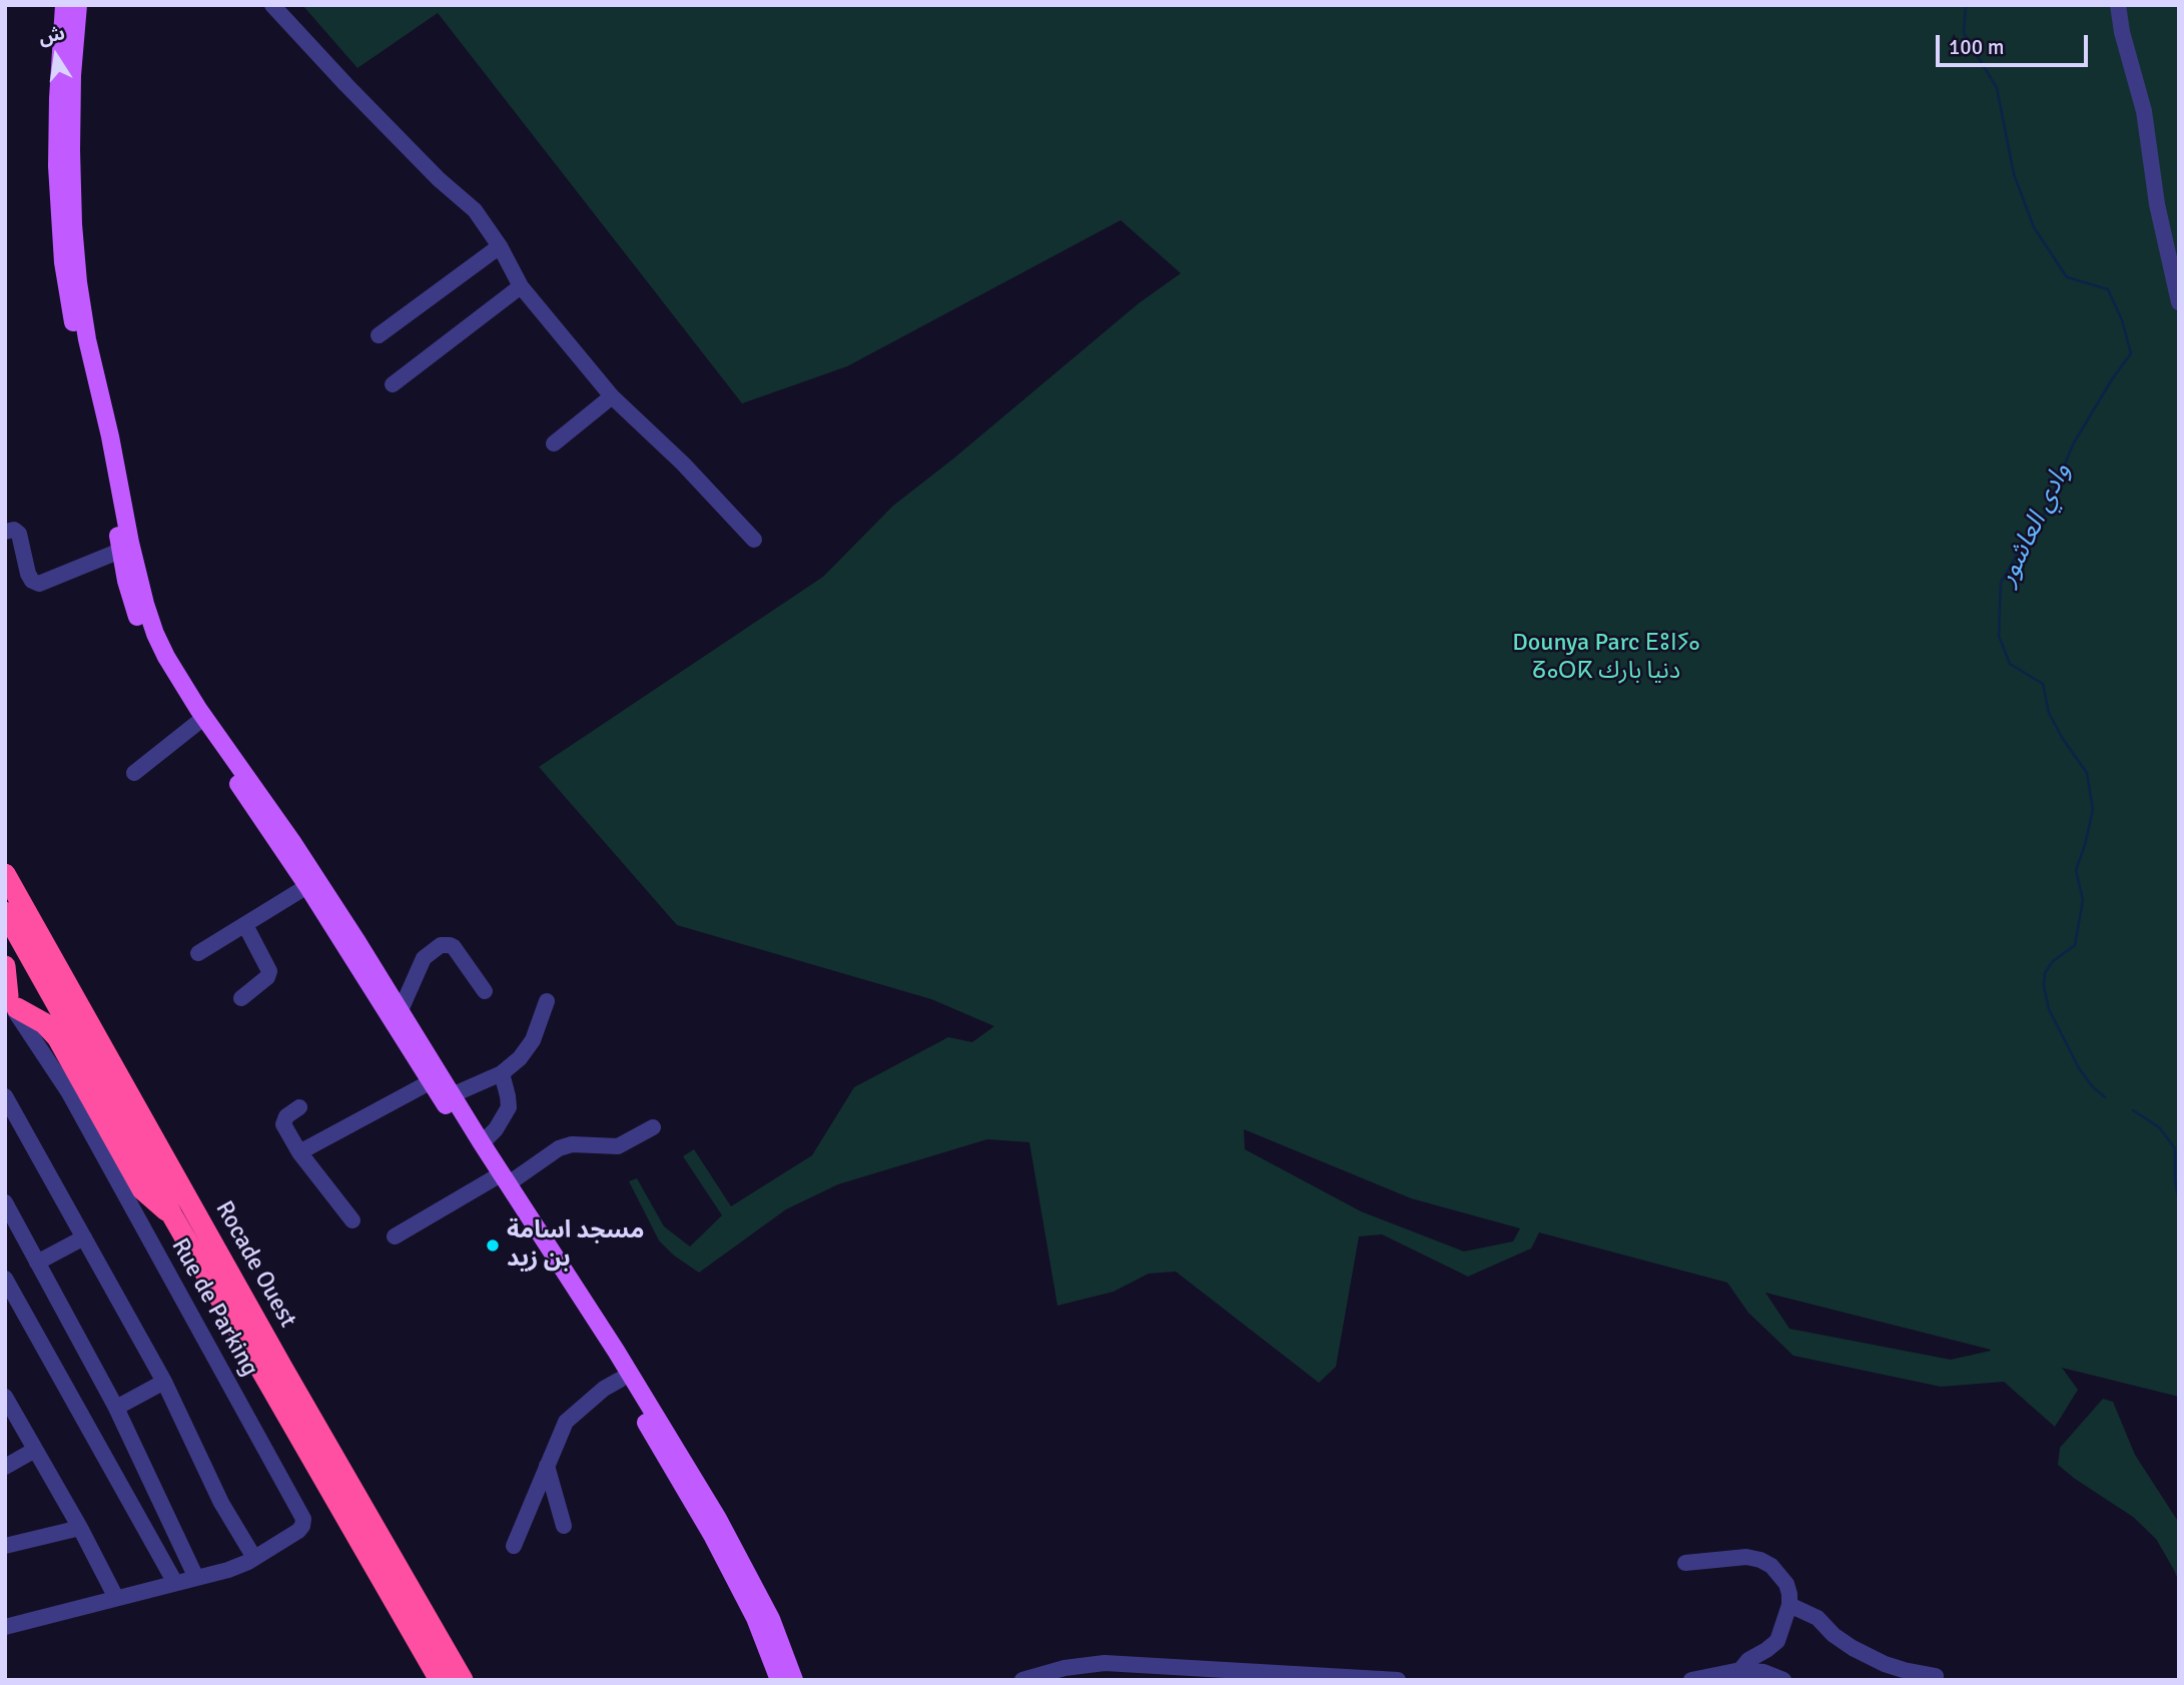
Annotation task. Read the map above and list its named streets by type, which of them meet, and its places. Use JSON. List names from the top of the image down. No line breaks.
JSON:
{"streets":{"highway":["Rocade Ouest"],"street":["Rue de Parking"]},"water":["وادي العاشور"],"parks":["Dounya Parc ⴹⵓⵏⵢⴰ ⵒⴰⵔⴽ دنيا بارك"],"places":["مسجد اسامة بن زيد"],"scale_bar":"100 m","north":"top"}
